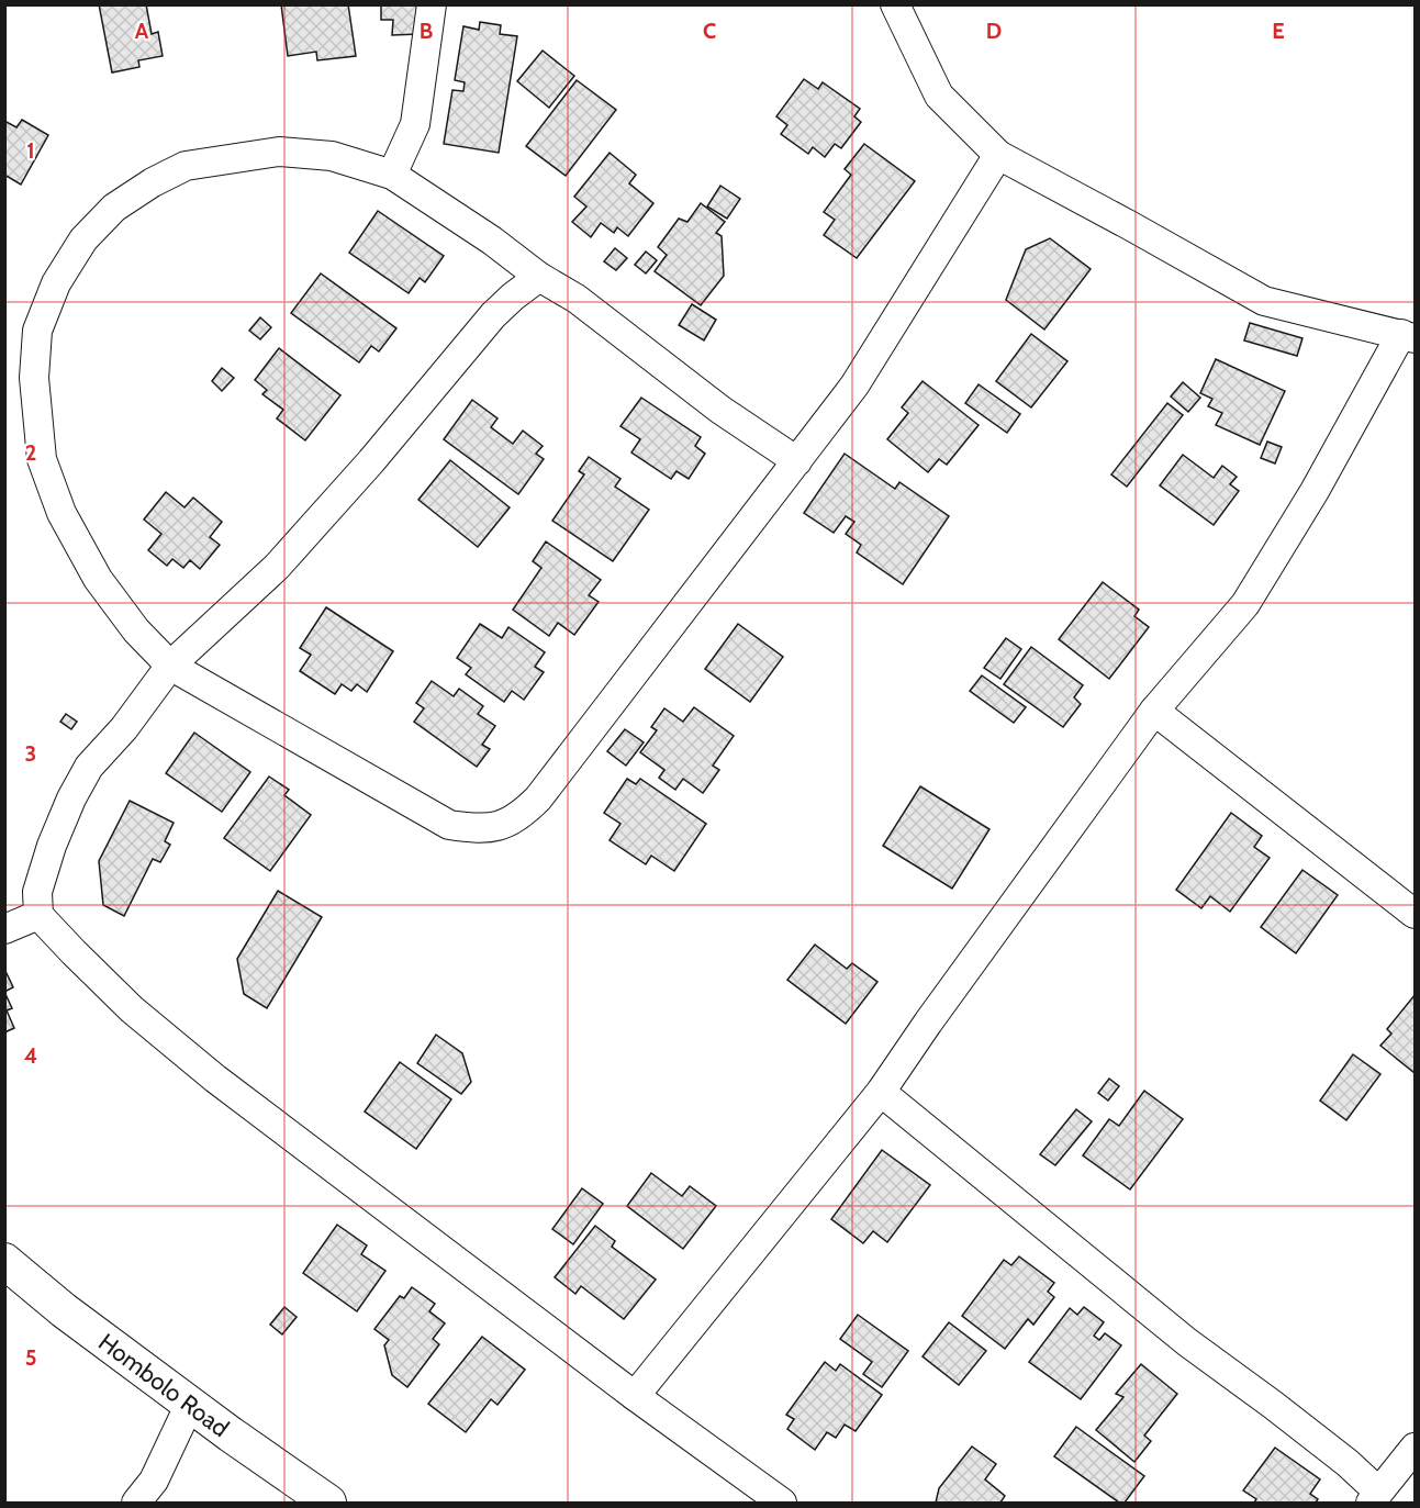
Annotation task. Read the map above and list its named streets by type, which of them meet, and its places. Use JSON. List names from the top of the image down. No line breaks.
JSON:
{"streets":{"street":["Hombolo Road"]},"grid":{"columns":["A","B","C","D","E"],"rows":["1","2","3","4","5"]}}
